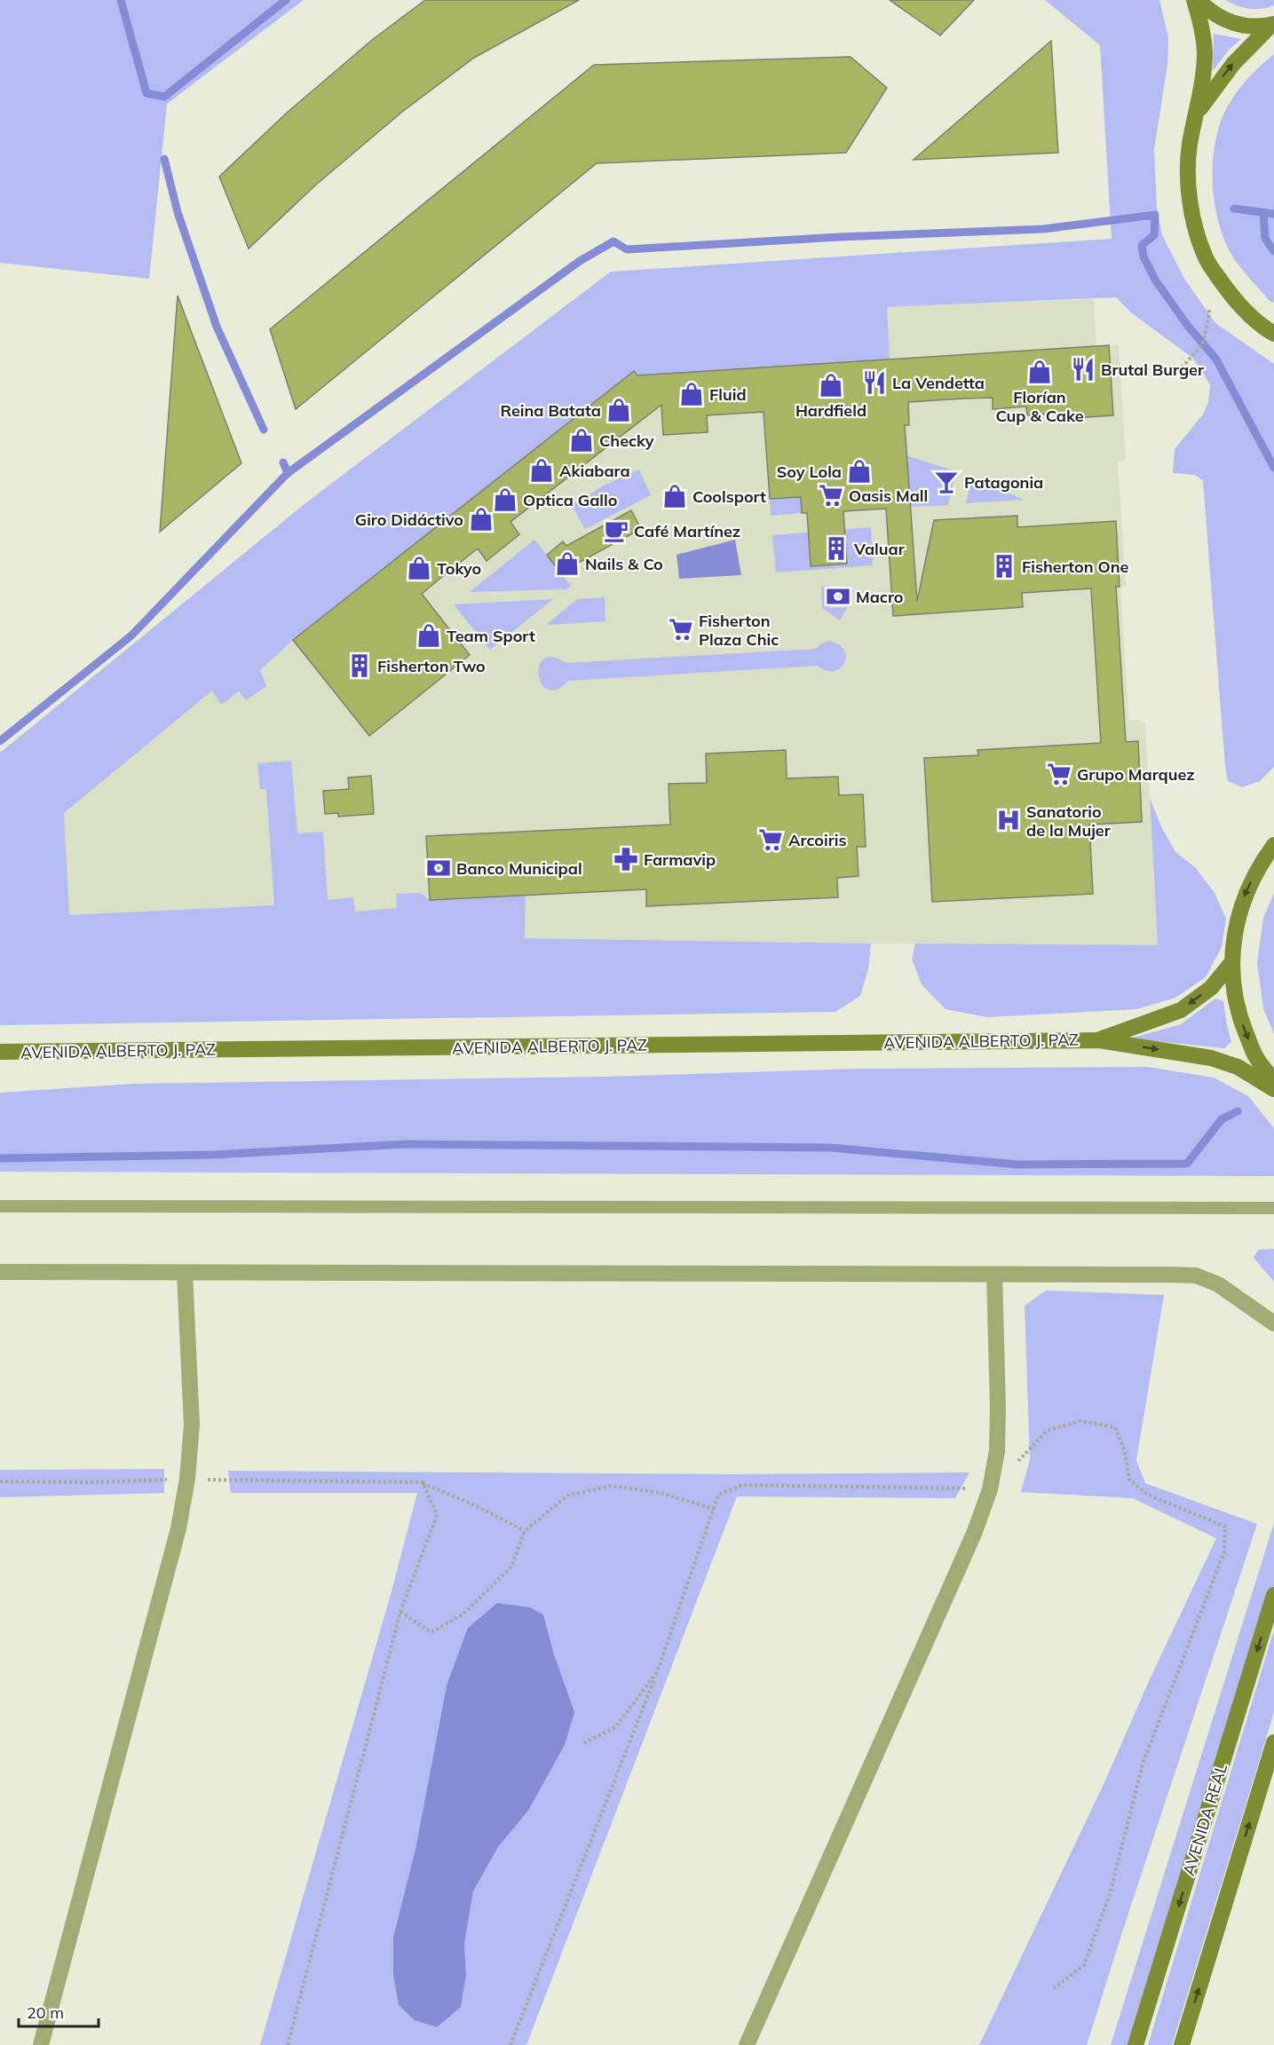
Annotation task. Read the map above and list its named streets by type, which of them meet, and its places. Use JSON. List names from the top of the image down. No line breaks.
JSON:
{"streets":{"main road":["AVENIDA ALBERTO J. PAZ","AVENIDA REAL"]},"places":{"restaurant":["Brutal Burger","La Vendetta"],"shop":["Florían Cup & Cake","Hardfield","Fluid","Reina Batata","Checky","Akiabara","Soy Lola","Coolsport","Optica Gallo","Giro Didáctivo","Nails & Co","Tokyo","Team Sport"],"bar":["Patagonia"],"supermarket":["Oasis Mall","Fisherton Plaza Chic","Grupo Marquez","Arcoiris"],"cafe":["Café Martínez"],"building":["Valuar","Fisherton One","Fisherton Two"],"bank":["Macro","Banco Municipal"],"hospital":["Sanatorio de la Mujer"],"pharmacy":["Farmavip"]},"scale_bar":"20 m"}
